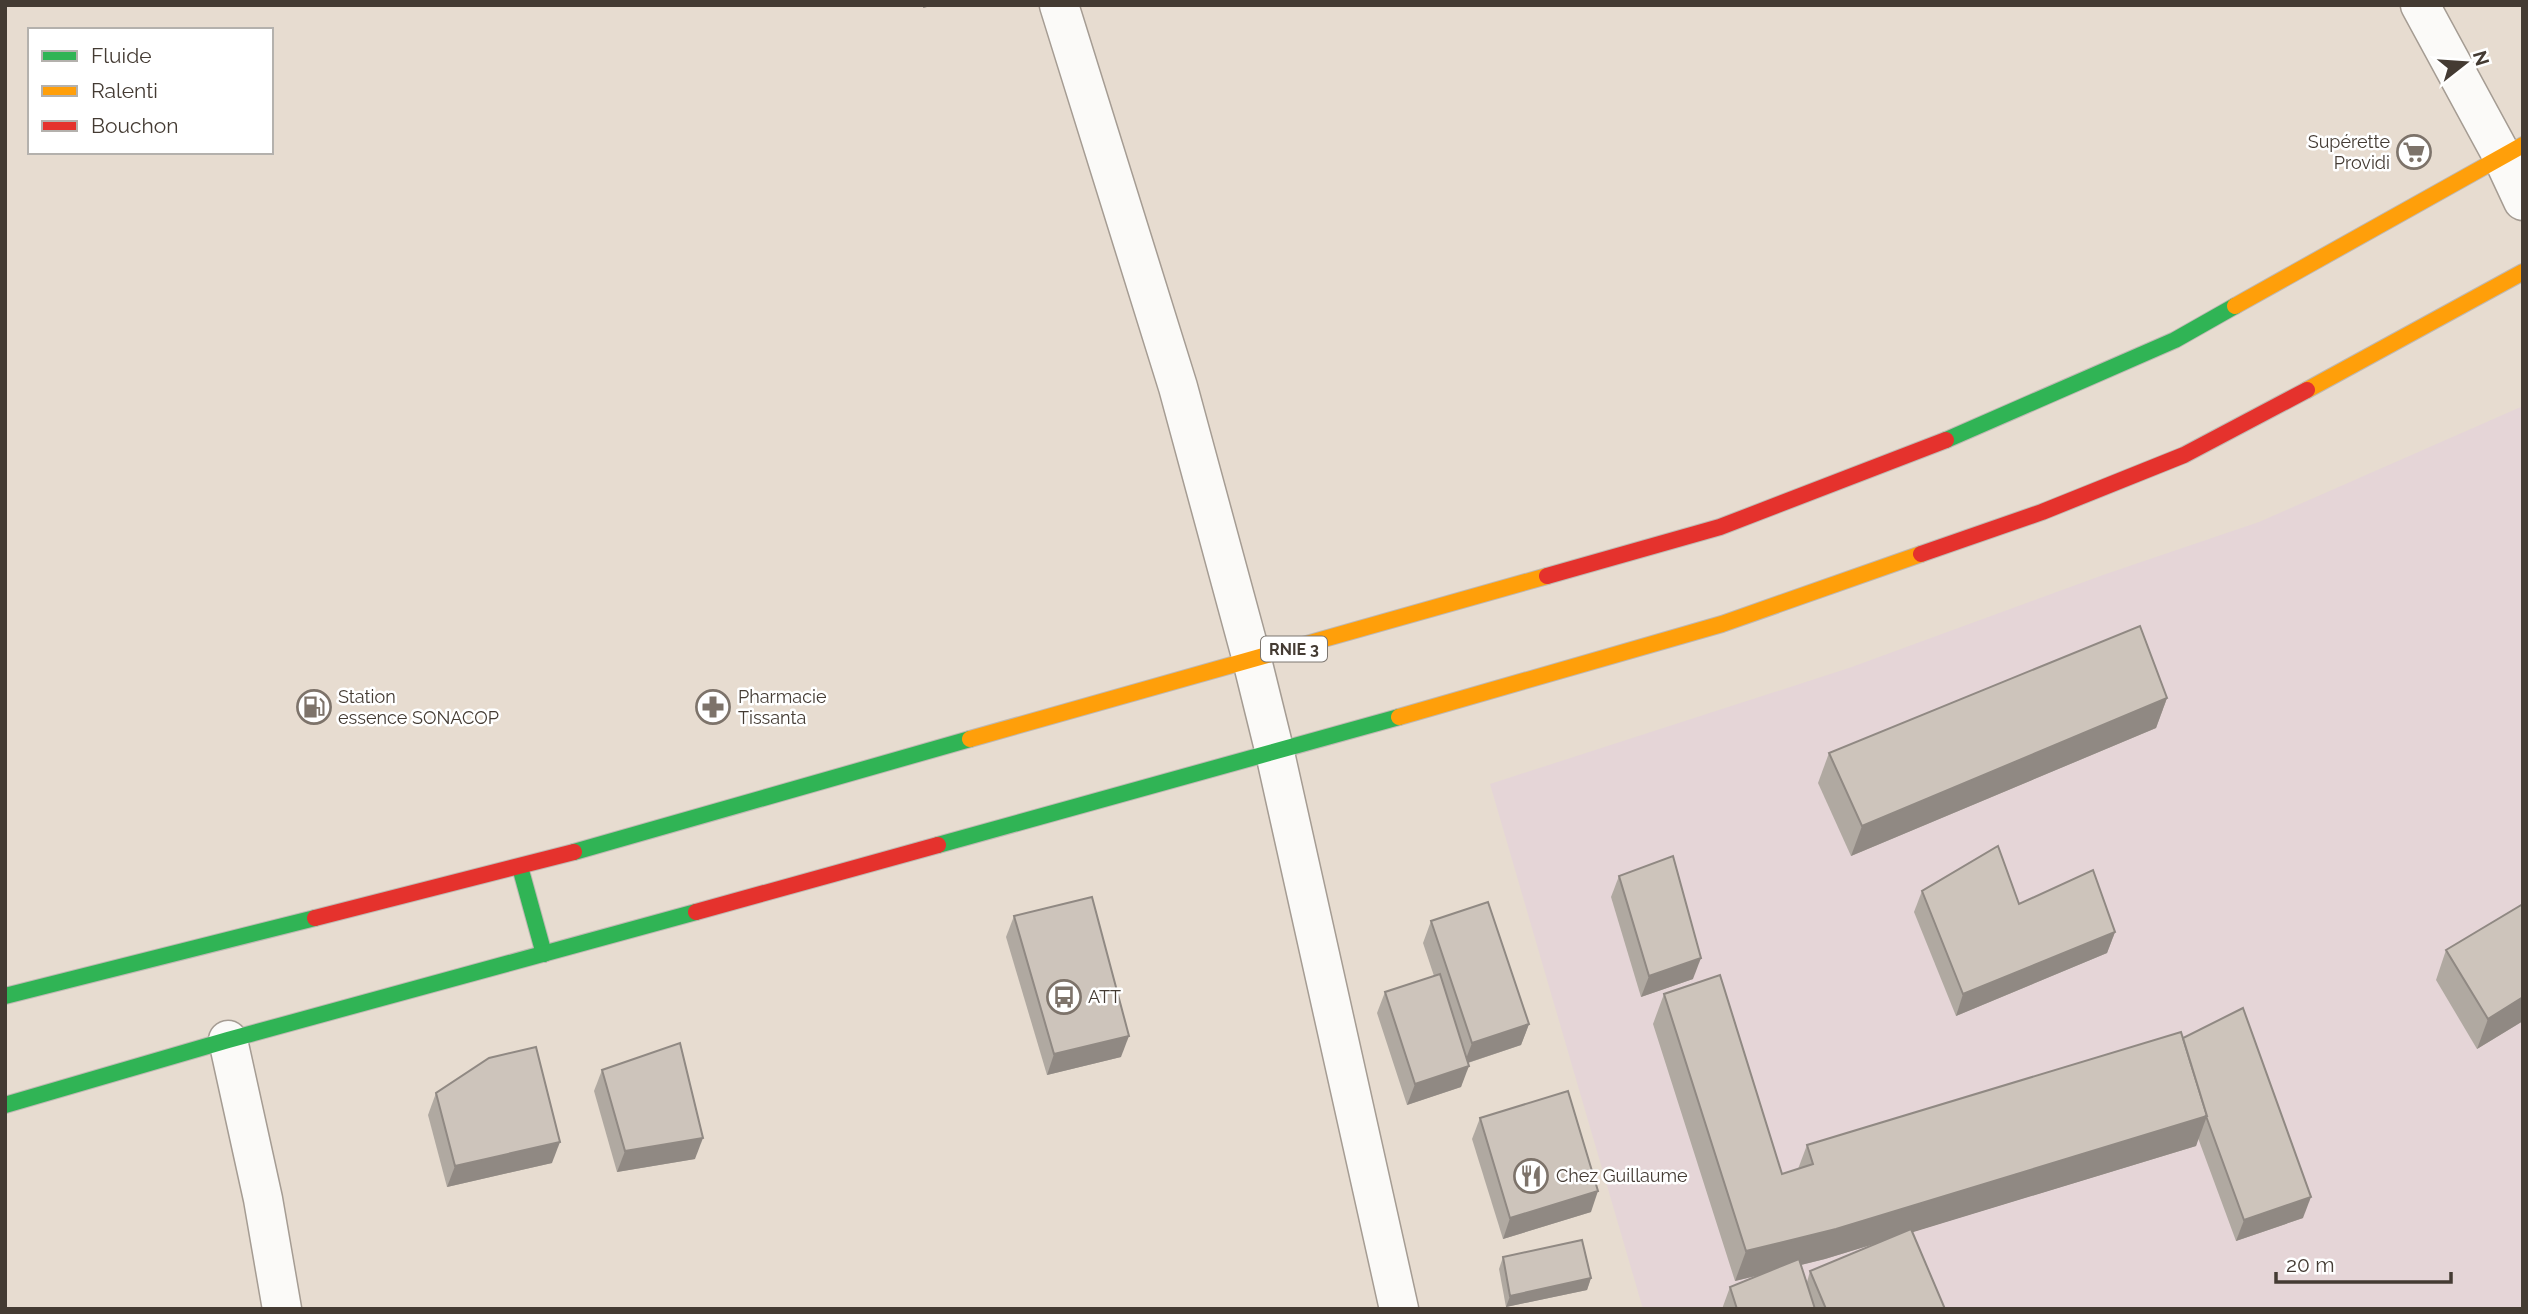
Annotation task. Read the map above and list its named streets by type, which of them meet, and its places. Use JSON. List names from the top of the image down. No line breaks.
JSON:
{"streets":{"highway":["RNIE 3"]},"places":{"supermarket":["Supérette Providi"],"fuel station":["Station essence SONACOP"],"pharmacy":["Pharmacie Tissanta"],"bus stop":["ATT"],"restaurant":["Chez Guillaume"]},"legend":["Fluide","Ralenti","Bouchon"],"scale_bar":"20 m","north":"right"}
